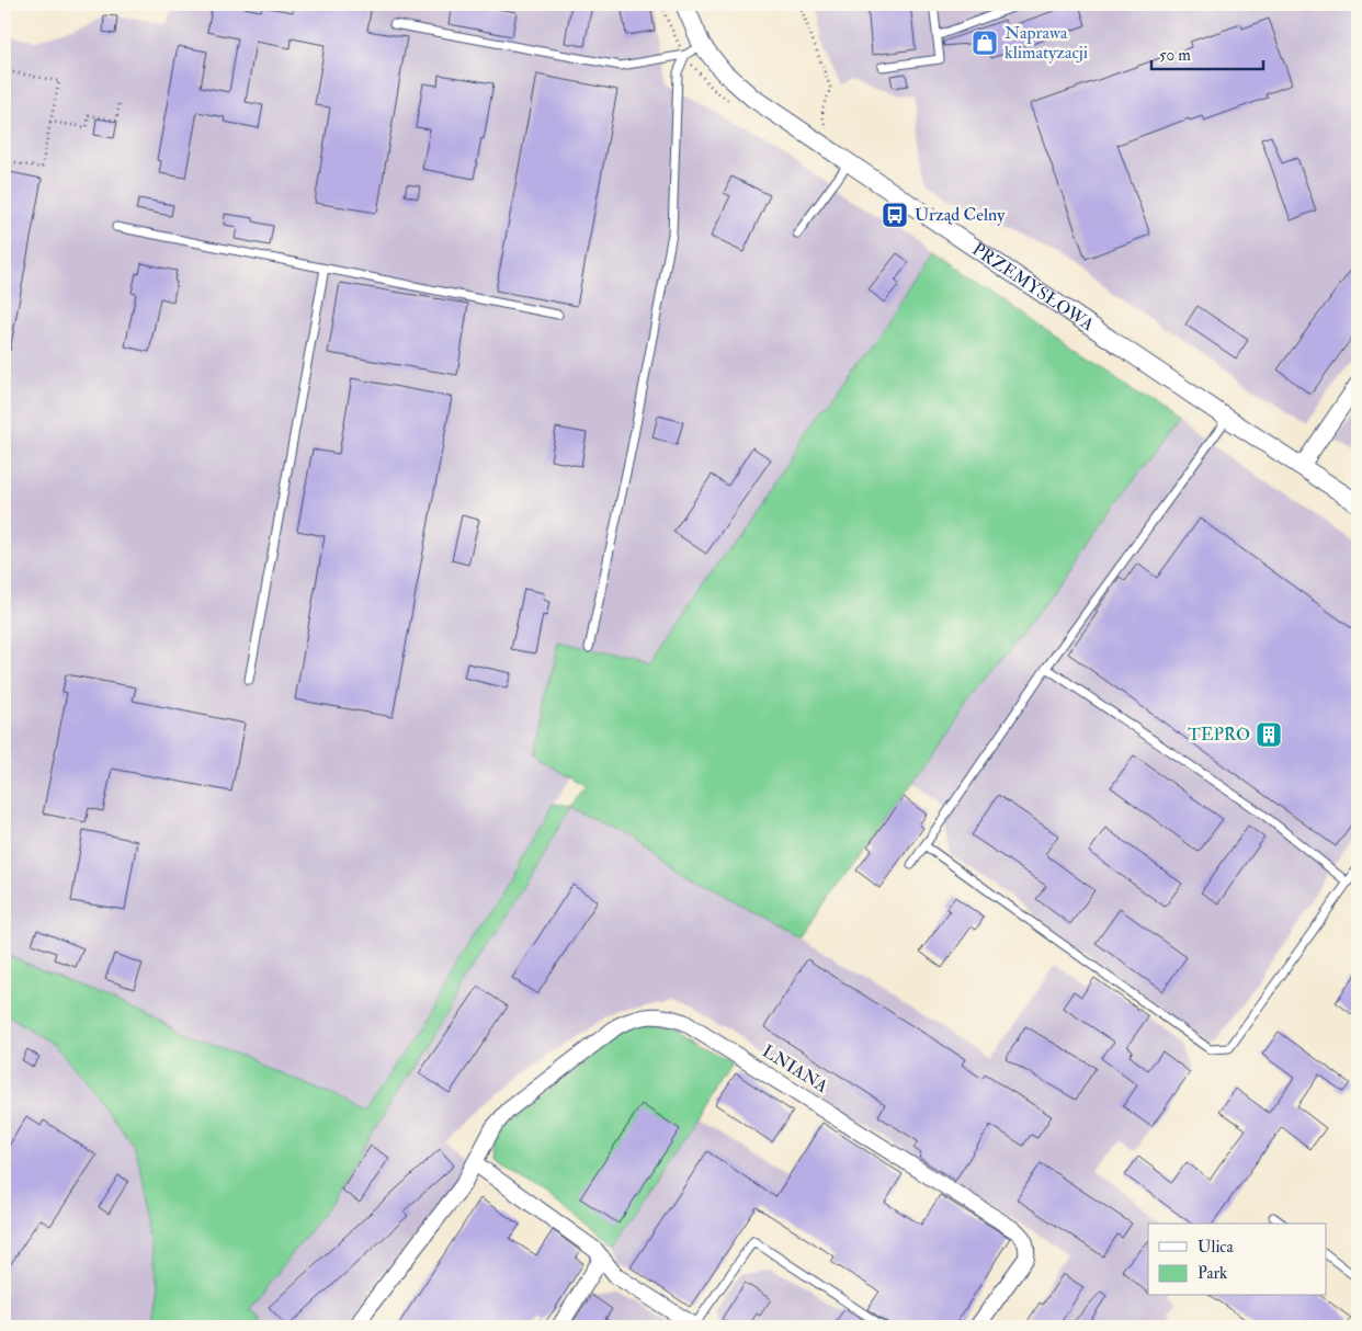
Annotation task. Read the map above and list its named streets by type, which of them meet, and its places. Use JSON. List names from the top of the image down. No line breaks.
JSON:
{"streets":{"street":["PRZEMYSŁOWA","LNIANA"]},"places":{"shop":["Naprawa klimatyzacji"],"bus stop":["Urząd Celny"],"building":["TEPRO"]},"legend":["Ulica","Park"],"scale_bar":"50 m"}
